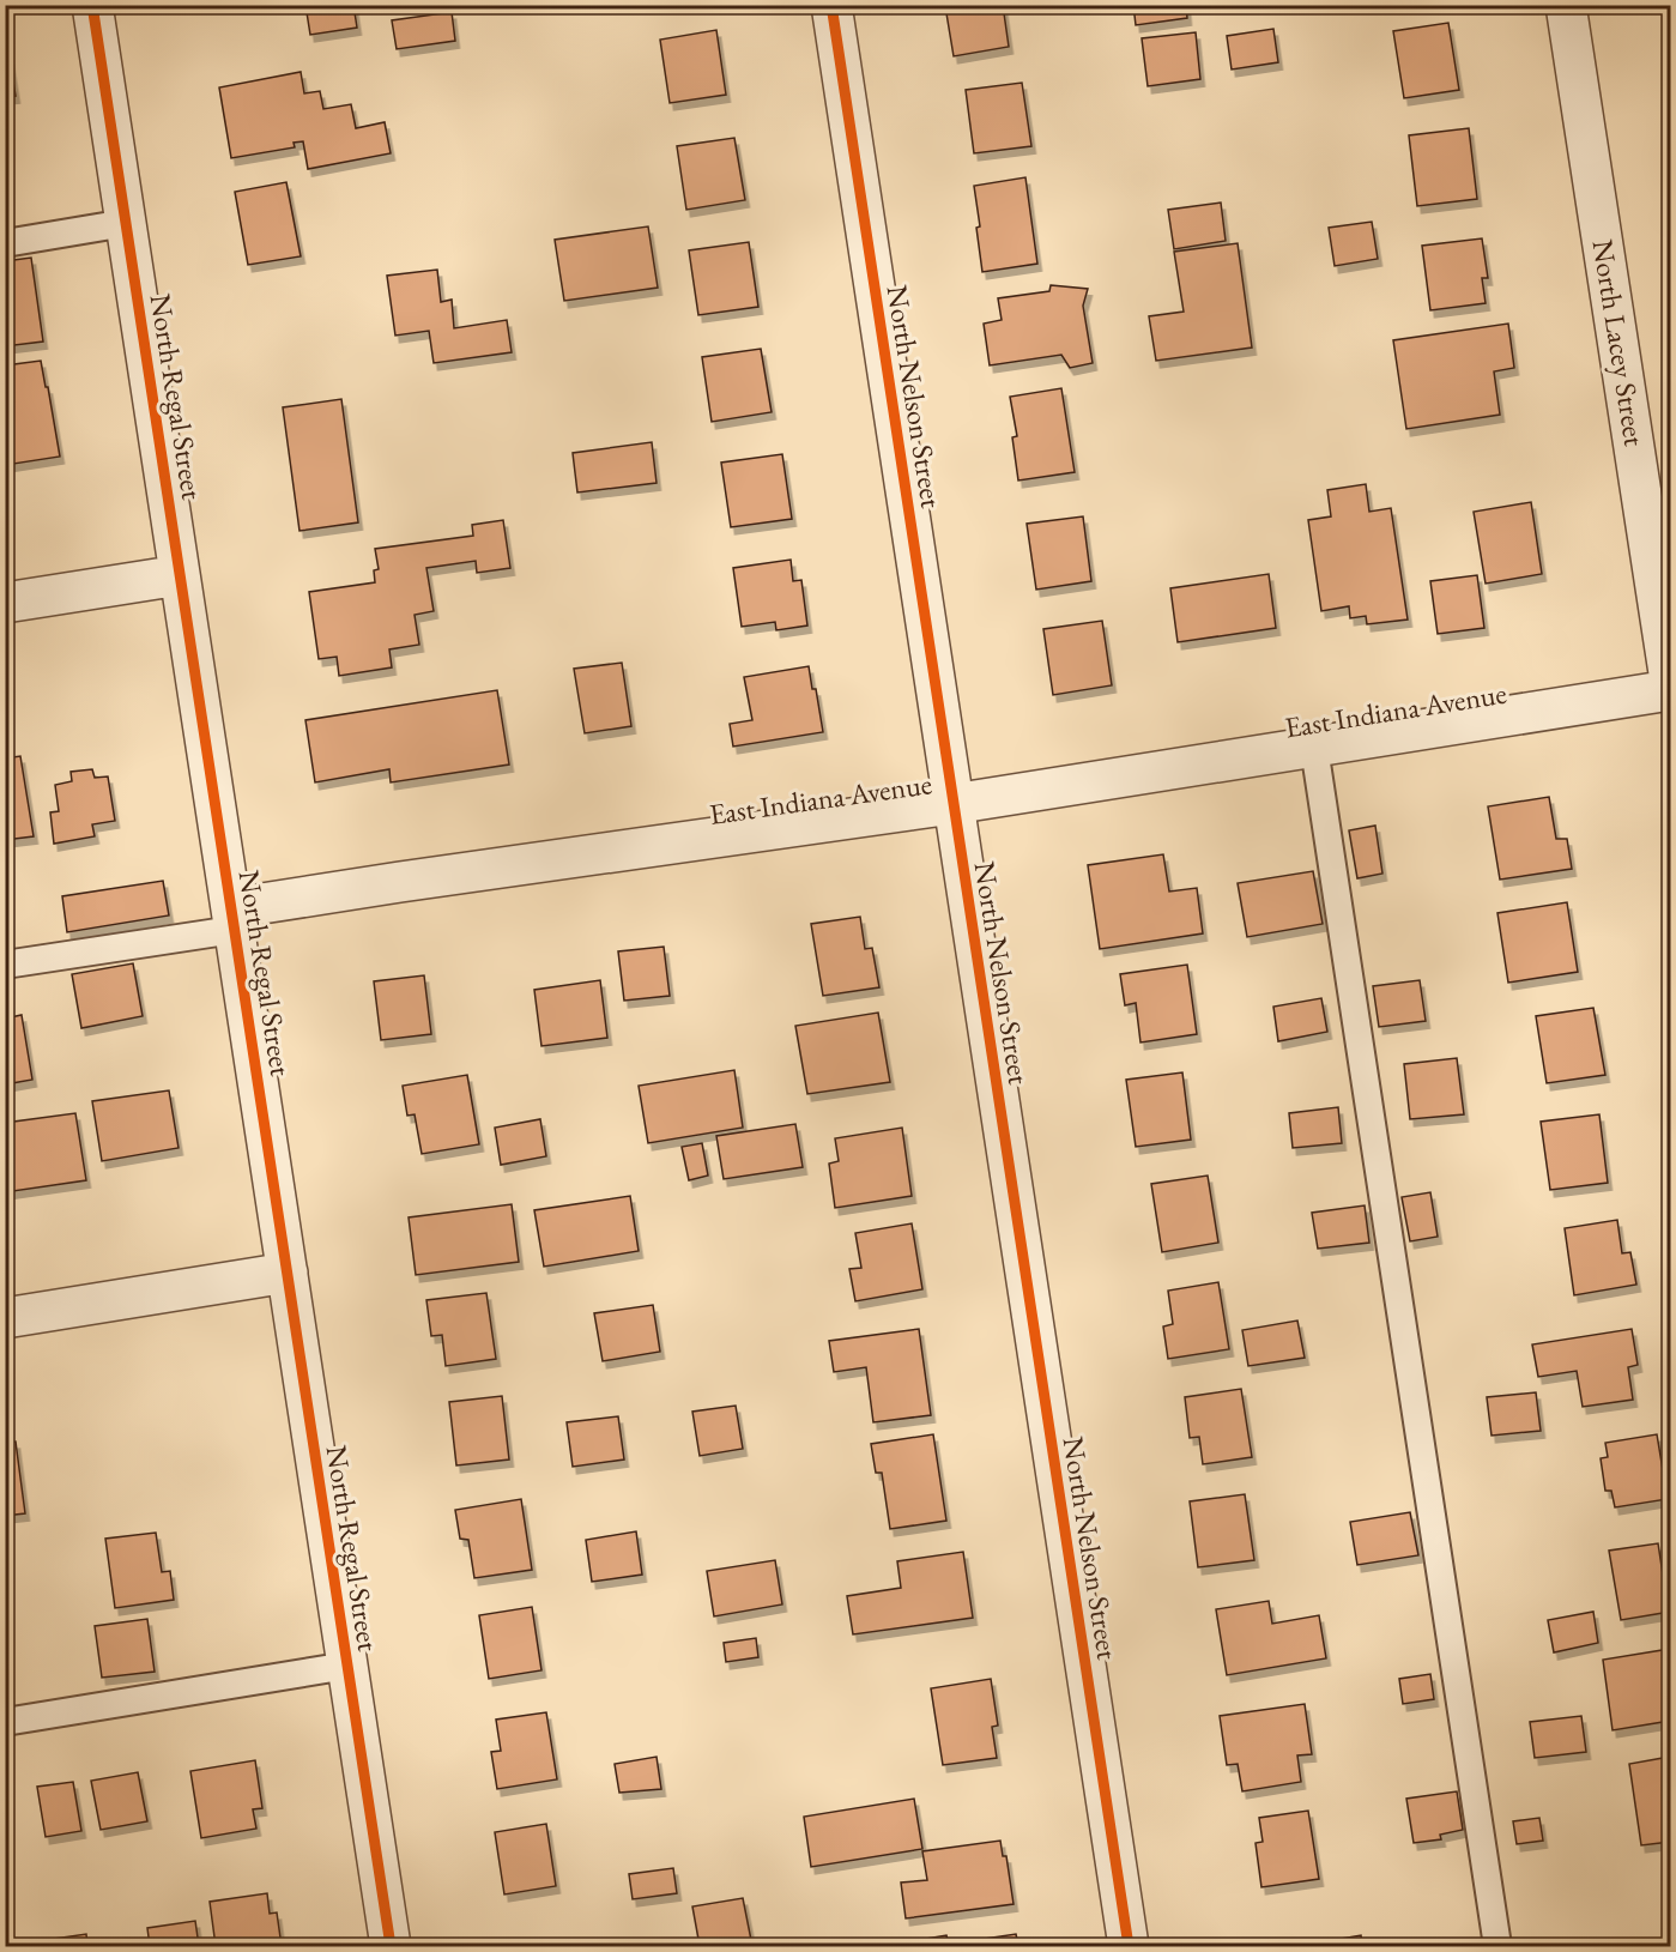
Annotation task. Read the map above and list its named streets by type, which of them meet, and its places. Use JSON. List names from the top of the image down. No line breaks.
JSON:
{"streets":{"street":["North Lacey Street","North Regal Street","North Nelson Street","East Indiana Avenue"]},"crossings":[["North Regal Street","East Indiana Avenue"],["North Nelson Street","East Indiana Avenue"]]}
